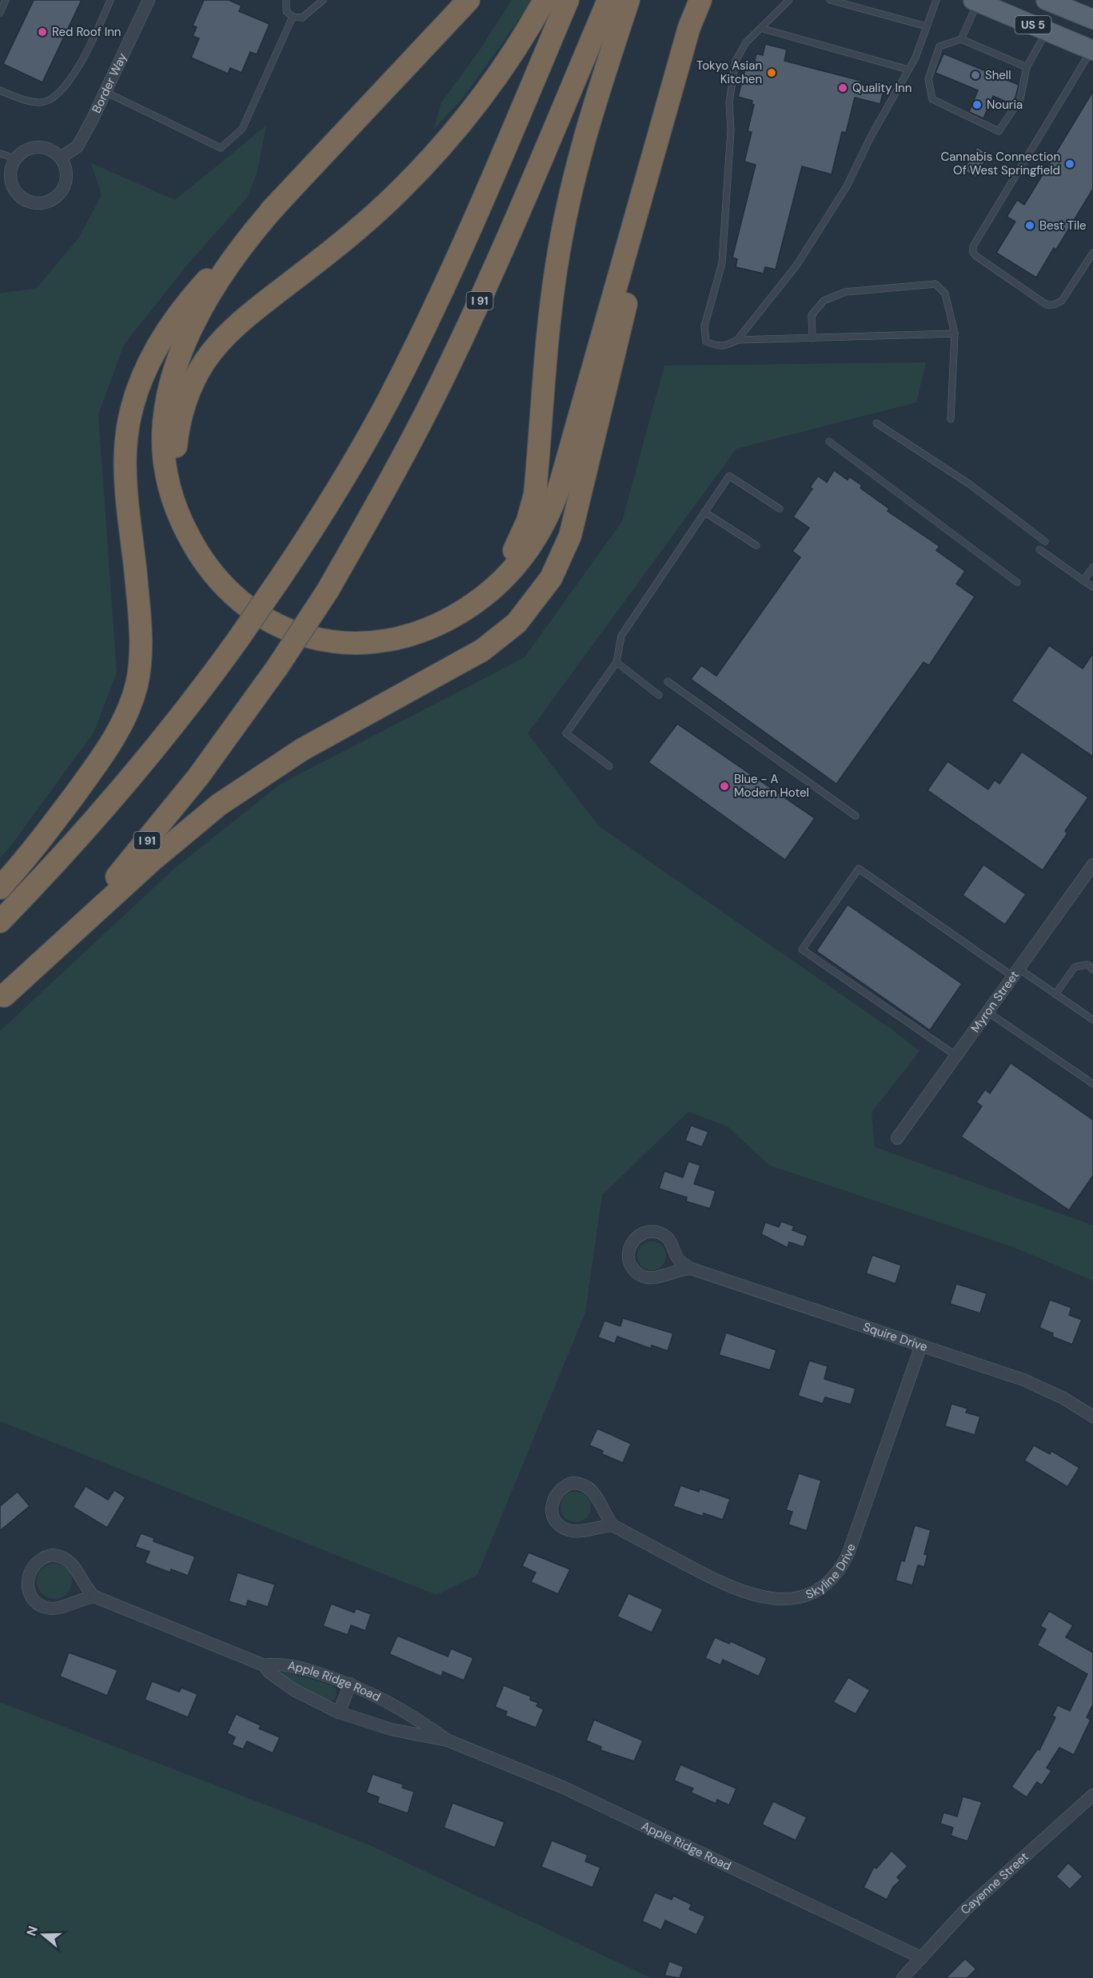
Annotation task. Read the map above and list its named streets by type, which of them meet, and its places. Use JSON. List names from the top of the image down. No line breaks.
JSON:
{"streets":{"highway":["I 91"],"main road":["US 5"],"street":["Border Way","Myron Street","Squire Drive","Skyline Drive","Apple Ridge Road","Cayenne Street"]},"crossings":[["Squire Drive","Skyline Drive"],["Apple Ridge Road","Cayenne Street"]],"places":["Red Roof Inn","Tokyo Asian Kitchen","Shell","Quality Inn","Nouria","Cannabis Connection Of West Springfield","Best Tile","Blue - A Modern Hotel"],"north":"left"}
